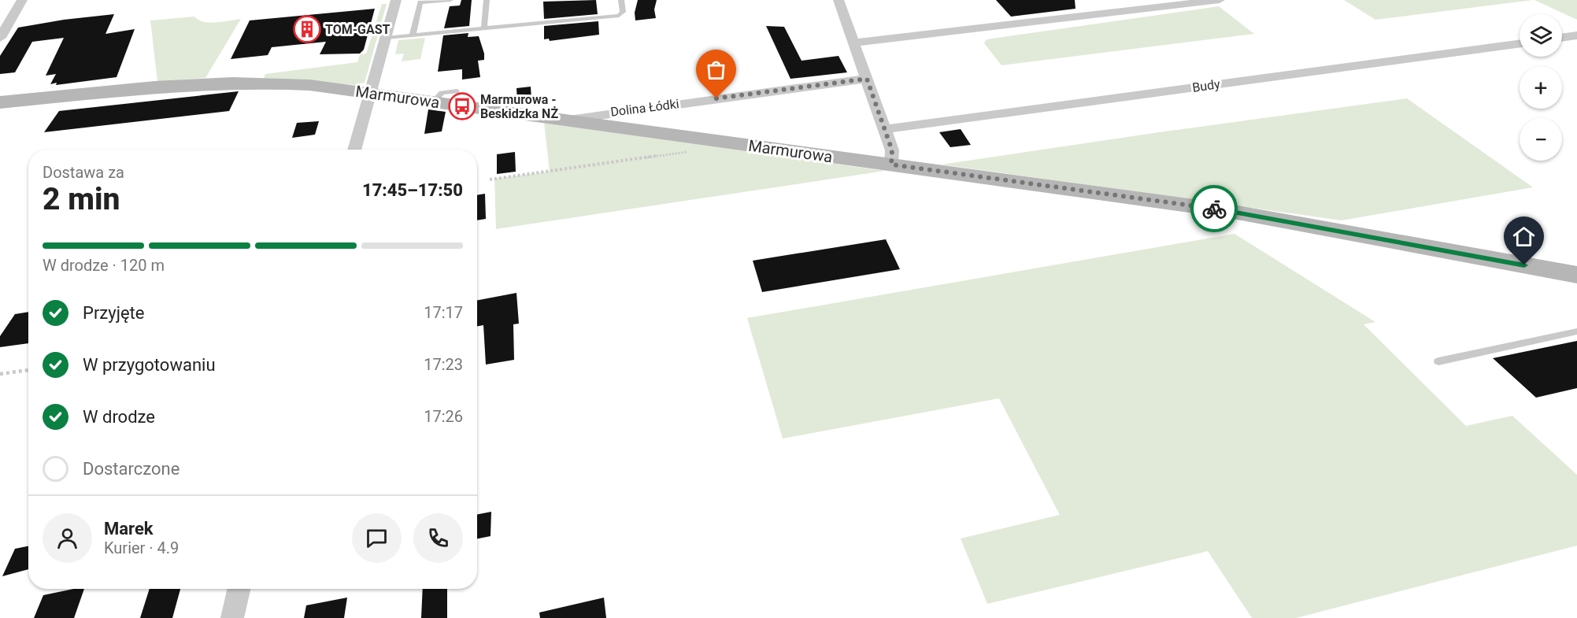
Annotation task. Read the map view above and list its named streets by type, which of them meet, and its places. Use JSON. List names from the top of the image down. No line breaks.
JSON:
{"streets":{"street":["Budy","Marmurowa","Dolina Łódki"]},"crossings":[["Marmurowa","Dolina Łódki"]],"places":{"building":["TOM-GAST"],"bus stop":["Marmurowa - Beskidzka NŻ"]},"page":{"map_buttons":["+","−"],"heading":["2 min","Dostawa za","17:45–17:50"],"panel":["Marek","Kurier · 4.9"],"bar":"W drodze · 120 m","list":[["Przyjęte","17:17"],["W przygotowaniu","17:23"],["W drodze","17:26"],"Dostarczone"]}}
